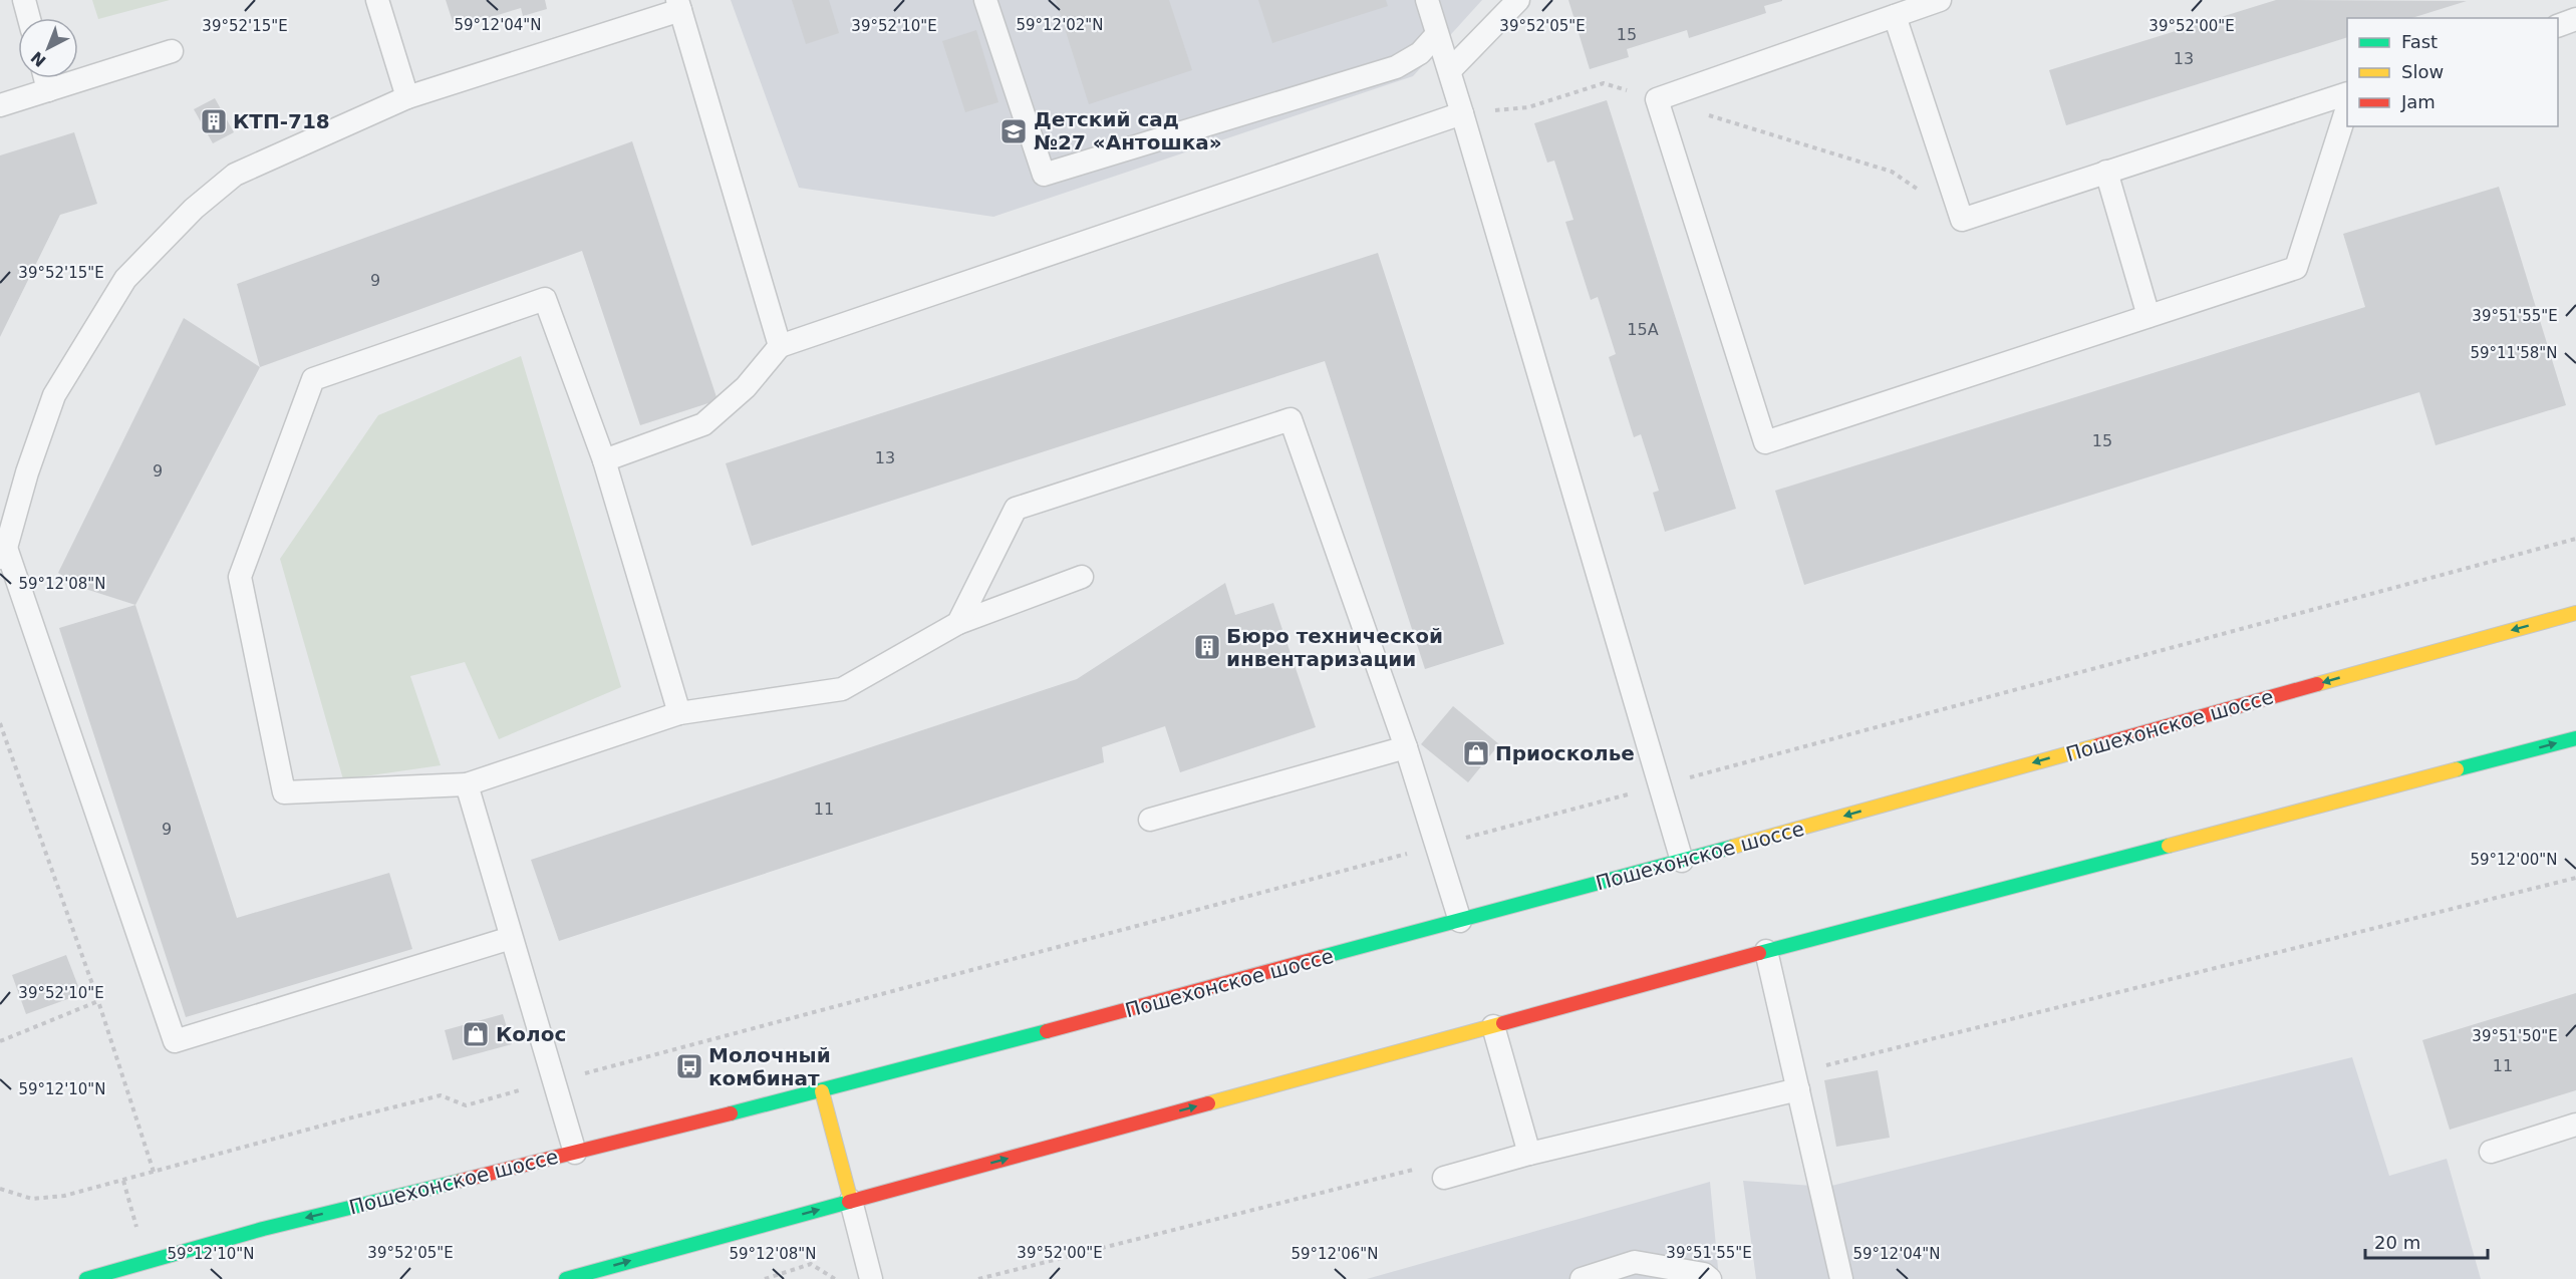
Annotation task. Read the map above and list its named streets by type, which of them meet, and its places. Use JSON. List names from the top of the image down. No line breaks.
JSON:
{"streets":{"main road":["Пошехонское шоссе"]},"places":{"building":["КТП-718","Бюро технической инвентаризации"],"school or university":["Детский сад №27 «Антошка»"],"shop":["Приосколье","Колос"],"bus stop":["Молочный комбинат"]},"house_numbers":["15","13","9","15А","15","13","9","11","9","11"],"legend":["Fast","Slow","Jam"],"scale_bar":"20 m","north":"bottom left","coordinates":["59°12'02\"N","59°12'04\"N","39°52'15\"E","39°52'10\"E","39°52'05\"E","39°52'00\"E","39°51'55\"E","59°11'58\"N","59°12'08\"N","59°12'00\"N","39°51'50\"E","59°12'10\"N","59°12'06\"N"]}
